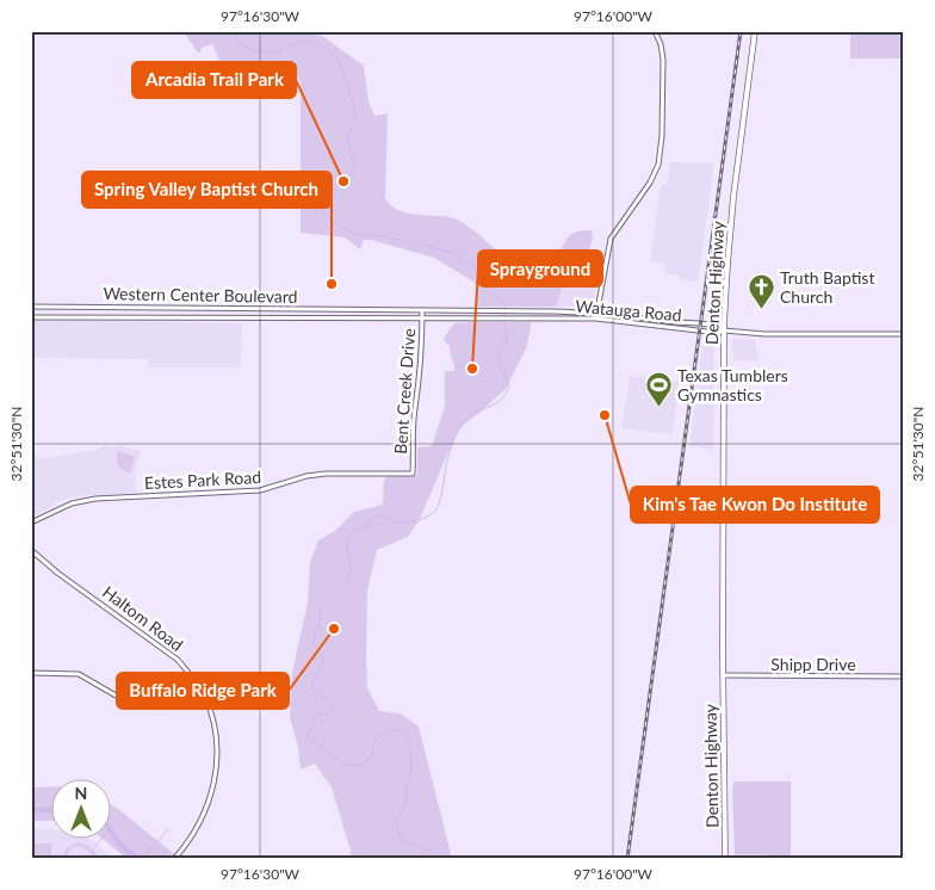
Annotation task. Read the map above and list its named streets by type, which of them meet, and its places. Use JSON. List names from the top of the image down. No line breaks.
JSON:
{"streets":{"main road":["Denton Highway","Western Center Boulevard","Watauga Road","Bent Creek Drive","Estes Park Road","Haltom Road","Shipp Drive"]},"crossings":[["Denton Highway","Western Center Boulevard"],["Denton Highway","Watauga Road"],["Denton Highway","Shipp Drive"],["Western Center Boulevard","Watauga Road"],["Western Center Boulevard","Bent Creek Drive"],["Watauga Road","Bent Creek Drive"],["Bent Creek Drive","Estes Park Road"]],"places":{"other":["Arcadia Trail Park","Spring Valley Baptist Church","Sprayground","Kim's Tae Kwon Do Institute","Buffalo Ridge Park"],"church":["Truth Baptist Church"],"sports":["Texas Tumblers Gymnastics"]},"north":"top","coordinates":["97°16'30\"W","97°16'00\"W","32°51'30\"N"]}
